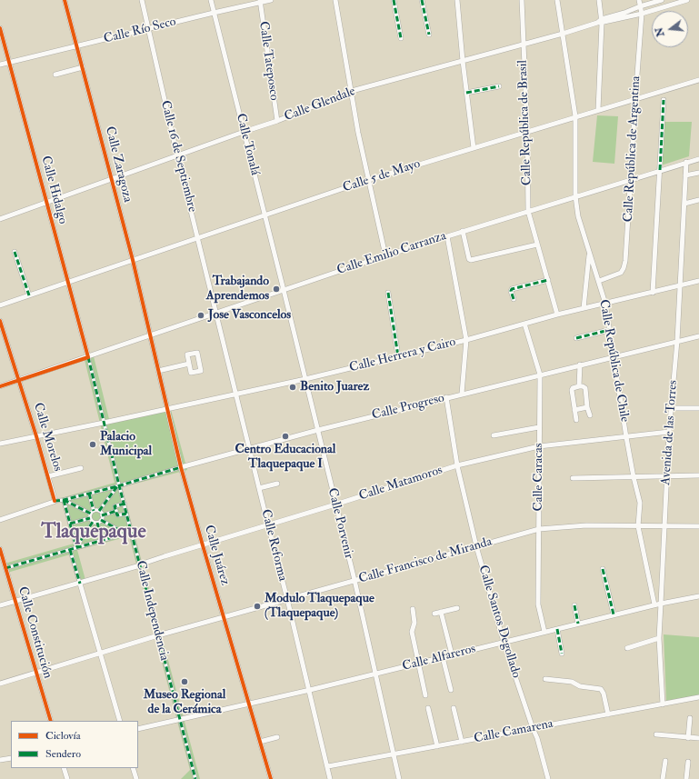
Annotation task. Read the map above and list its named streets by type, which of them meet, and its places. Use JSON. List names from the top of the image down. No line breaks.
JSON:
{"streets":{"street":["Calle Río Seco","Calle Tateposco","Calle Glendale","Calle República de Brasil","Calle Tonalá","Calle República de Argentina","Calle 16 de Septiembre","Calle Zaragoza","Calle 5 de Mayo","Calle Hidalgo","Calle Emilio Carranza","Calle Herrera y Cairo","Calle República de Chile","Calle Progreso","Avenida de las Torres","Calle Morelos","Calle Caracas","Calle Matamoros","Calle Porvenir","Calle Reforma","Calle Juárez","Calle Francisco de Miranda","Calle Independencia","Calle Santos Degollado","Calle Constitución","Calle Alfareros","Calle Camarena"]},"crossings":[["Calle Río Seco","Calle Tateposco"],["Calle Río Seco","Calle Tonalá"],["Calle Río Seco","Calle 16 de Septiembre"],["Calle Río Seco","Calle Zaragoza"],["Calle Río Seco","Calle Hidalgo"],["Calle Tateposco","Calle Glendale"],["Calle Glendale","Calle República de Brasil"],["Calle Glendale","Calle Tonalá"],["Calle Glendale","Calle República de Argentina"],["Calle Glendale","Calle 16 de Septiembre"],["Calle Glendale","Calle Zaragoza"],["Calle Glendale","Calle Hidalgo"],["Calle Glendale","Calle República de Chile"],["Calle República de Brasil","Calle 5 de Mayo"],["Calle República de Brasil","Calle Emilio Carranza"],["Calle República de Brasil","Calle Herrera y Cairo"],["Calle Tonalá","Calle 5 de Mayo"],["Calle Tonalá","Calle Emilio Carranza"],["Calle Tonalá","Calle Porvenir"],["Calle República de Argentina","Calle 5 de Mayo"],["Calle República de Argentina","Calle Emilio Carranza"],["Calle República de Argentina","Calle República de Chile"],["Calle 16 de Septiembre","Calle 5 de Mayo"],["Calle 16 de Septiembre","Calle Emilio Carranza"],["Calle 16 de Septiembre","Calle Reforma"],["Calle Zaragoza","Calle 5 de Mayo"],["Calle Zaragoza","Calle Emilio Carranza"],["Calle Zaragoza","Calle Juárez"],["Calle 5 de Mayo","Calle Hidalgo"],["Calle 5 de Mayo","Calle República de Chile"],["Calle Hidalgo","Calle Emilio Carranza"],["Calle Hidalgo","Calle Independencia"],["Calle Emilio Carranza","Calle República de Chile"],["Calle Emilio Carranza","Avenida de las Torres"],["Calle Emilio Carranza","Calle Morelos"],["Calle Emilio Carranza","Calle Porvenir"],["Calle Emilio Carranza","Calle Reforma"],["Calle Emilio Carranza","Calle Juárez"],["Calle Emilio Carranza","Calle Independencia"],["Calle Herrera y Cairo","Calle República de Chile"],["Calle Herrera y Cairo","Avenida de las Torres"],["Calle Herrera y Cairo","Calle Morelos"],["Calle Herrera y Cairo","Calle Caracas"],["Calle Herrera y Cairo","Calle Porvenir"],["Calle Herrera y Cairo","Calle Reforma"],["Calle Herrera y Cairo","Calle Juárez"],["Calle Herrera y Cairo","Calle Independencia"],["Calle República de Chile","Calle Progreso"],["Calle República de Chile","Calle Matamoros"],["Calle República de Chile","Calle Francisco de Miranda"],["Calle República de Chile","Calle Alfareros"],["Calle Progreso","Avenida de las Torres"],["Calle Progreso","Calle Morelos"],["Calle Progreso","Calle Caracas"],["Calle Progreso","Calle Porvenir"],["Calle Progreso","Calle Reforma"],["Calle Progreso","Calle Juárez"],["Calle Progreso","Calle Independencia"],["Calle Progreso","Calle Santos Degollado"],["Avenida de las Torres","Calle Matamoros"],["Avenida de las Torres","Calle Francisco de Miranda"],["Avenida de las Torres","Calle Alfareros"],["Avenida de las Torres","Calle Camarena"],["Calle Caracas","Calle Matamoros"],["Calle Caracas","Calle Francisco de Miranda"],["Calle Caracas","Calle Alfareros"],["Calle Matamoros","Calle Porvenir"],["Calle Matamoros","Calle Reforma"],["Calle Matamoros","Calle Juárez"],["Calle Matamoros","Calle Independencia"],["Calle Matamoros","Calle Santos Degollado"],["Calle Matamoros","Calle Constitución"],["Calle Porvenir","Calle Francisco de Miranda"],["Calle Porvenir","Calle Alfareros"],["Calle Porvenir","Calle Camarena"],["Calle Reforma","Calle Francisco de Miranda"],["Calle Reforma","Calle Alfareros"],["Calle Reforma","Calle Camarena"],["Calle Juárez","Calle Francisco de Miranda"],["Calle Juárez","Calle Alfareros"],["Calle Francisco de Miranda","Calle Independencia"],["Calle Francisco de Miranda","Calle Santos Degollado"],["Calle Francisco de Miranda","Calle Constitución"],["Calle Independencia","Calle Alfareros"],["Calle Santos Degollado","Calle Alfareros"],["Calle Santos Degollado","Calle Camarena"]],"districts":["Tlaquepaque"],"places":["Trabajando Aprendemos","Jose Vasconcelos","Benito Juarez","Centro Educacional Tlaquepaque I","Palacio Municipal","Modulo Tlaquepaque (Tlaquepaque)","Museo Regional de la Cerámica"],"legend":["Ciclovía","Sendero"],"north":"left"}
